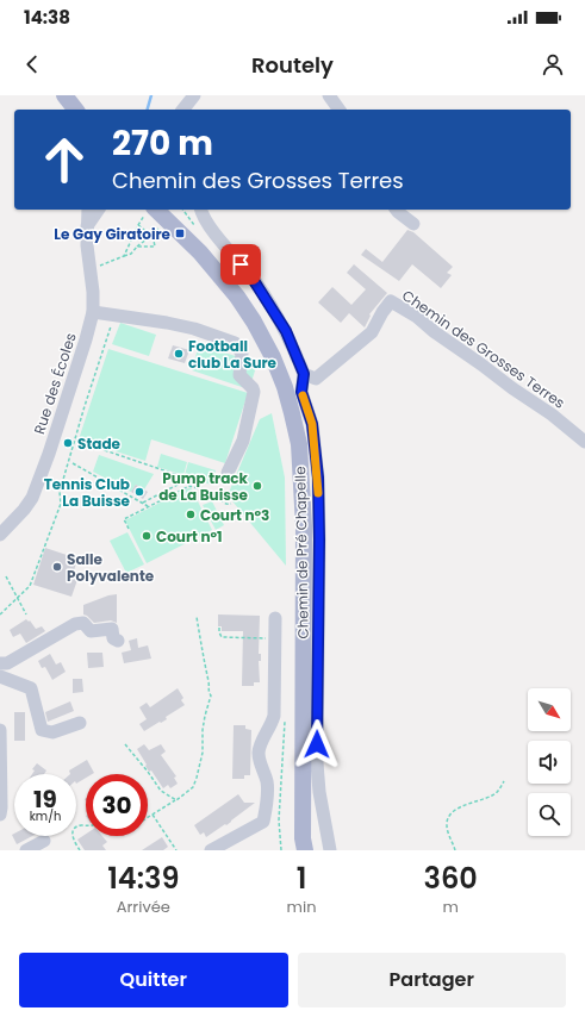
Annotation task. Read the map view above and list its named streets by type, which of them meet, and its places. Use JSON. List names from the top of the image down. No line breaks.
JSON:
{"streets":{"main road":["Chemin de Pré Chapelle"],"street":["Chemin des Grosses Terres","Rue des Écoles"]},"places":{"transit":["Le Gay Giratoire"],"other":["Football club La Sure","Stade","Pump track de La Buisse","Tennis Club La Buisse","Court n°3","Court n°1","Salle Polyvalente"]},"north":"bottom right","page":{"status":"14:38","header":"Routely","turn":["270 m","Chemin des Grosses Terres"],"speed":"19 km/h","limit":"30","eta":["14:39","Arrivée","1","min","360","m"],"buttons":["Quitter","Partager"]}}
